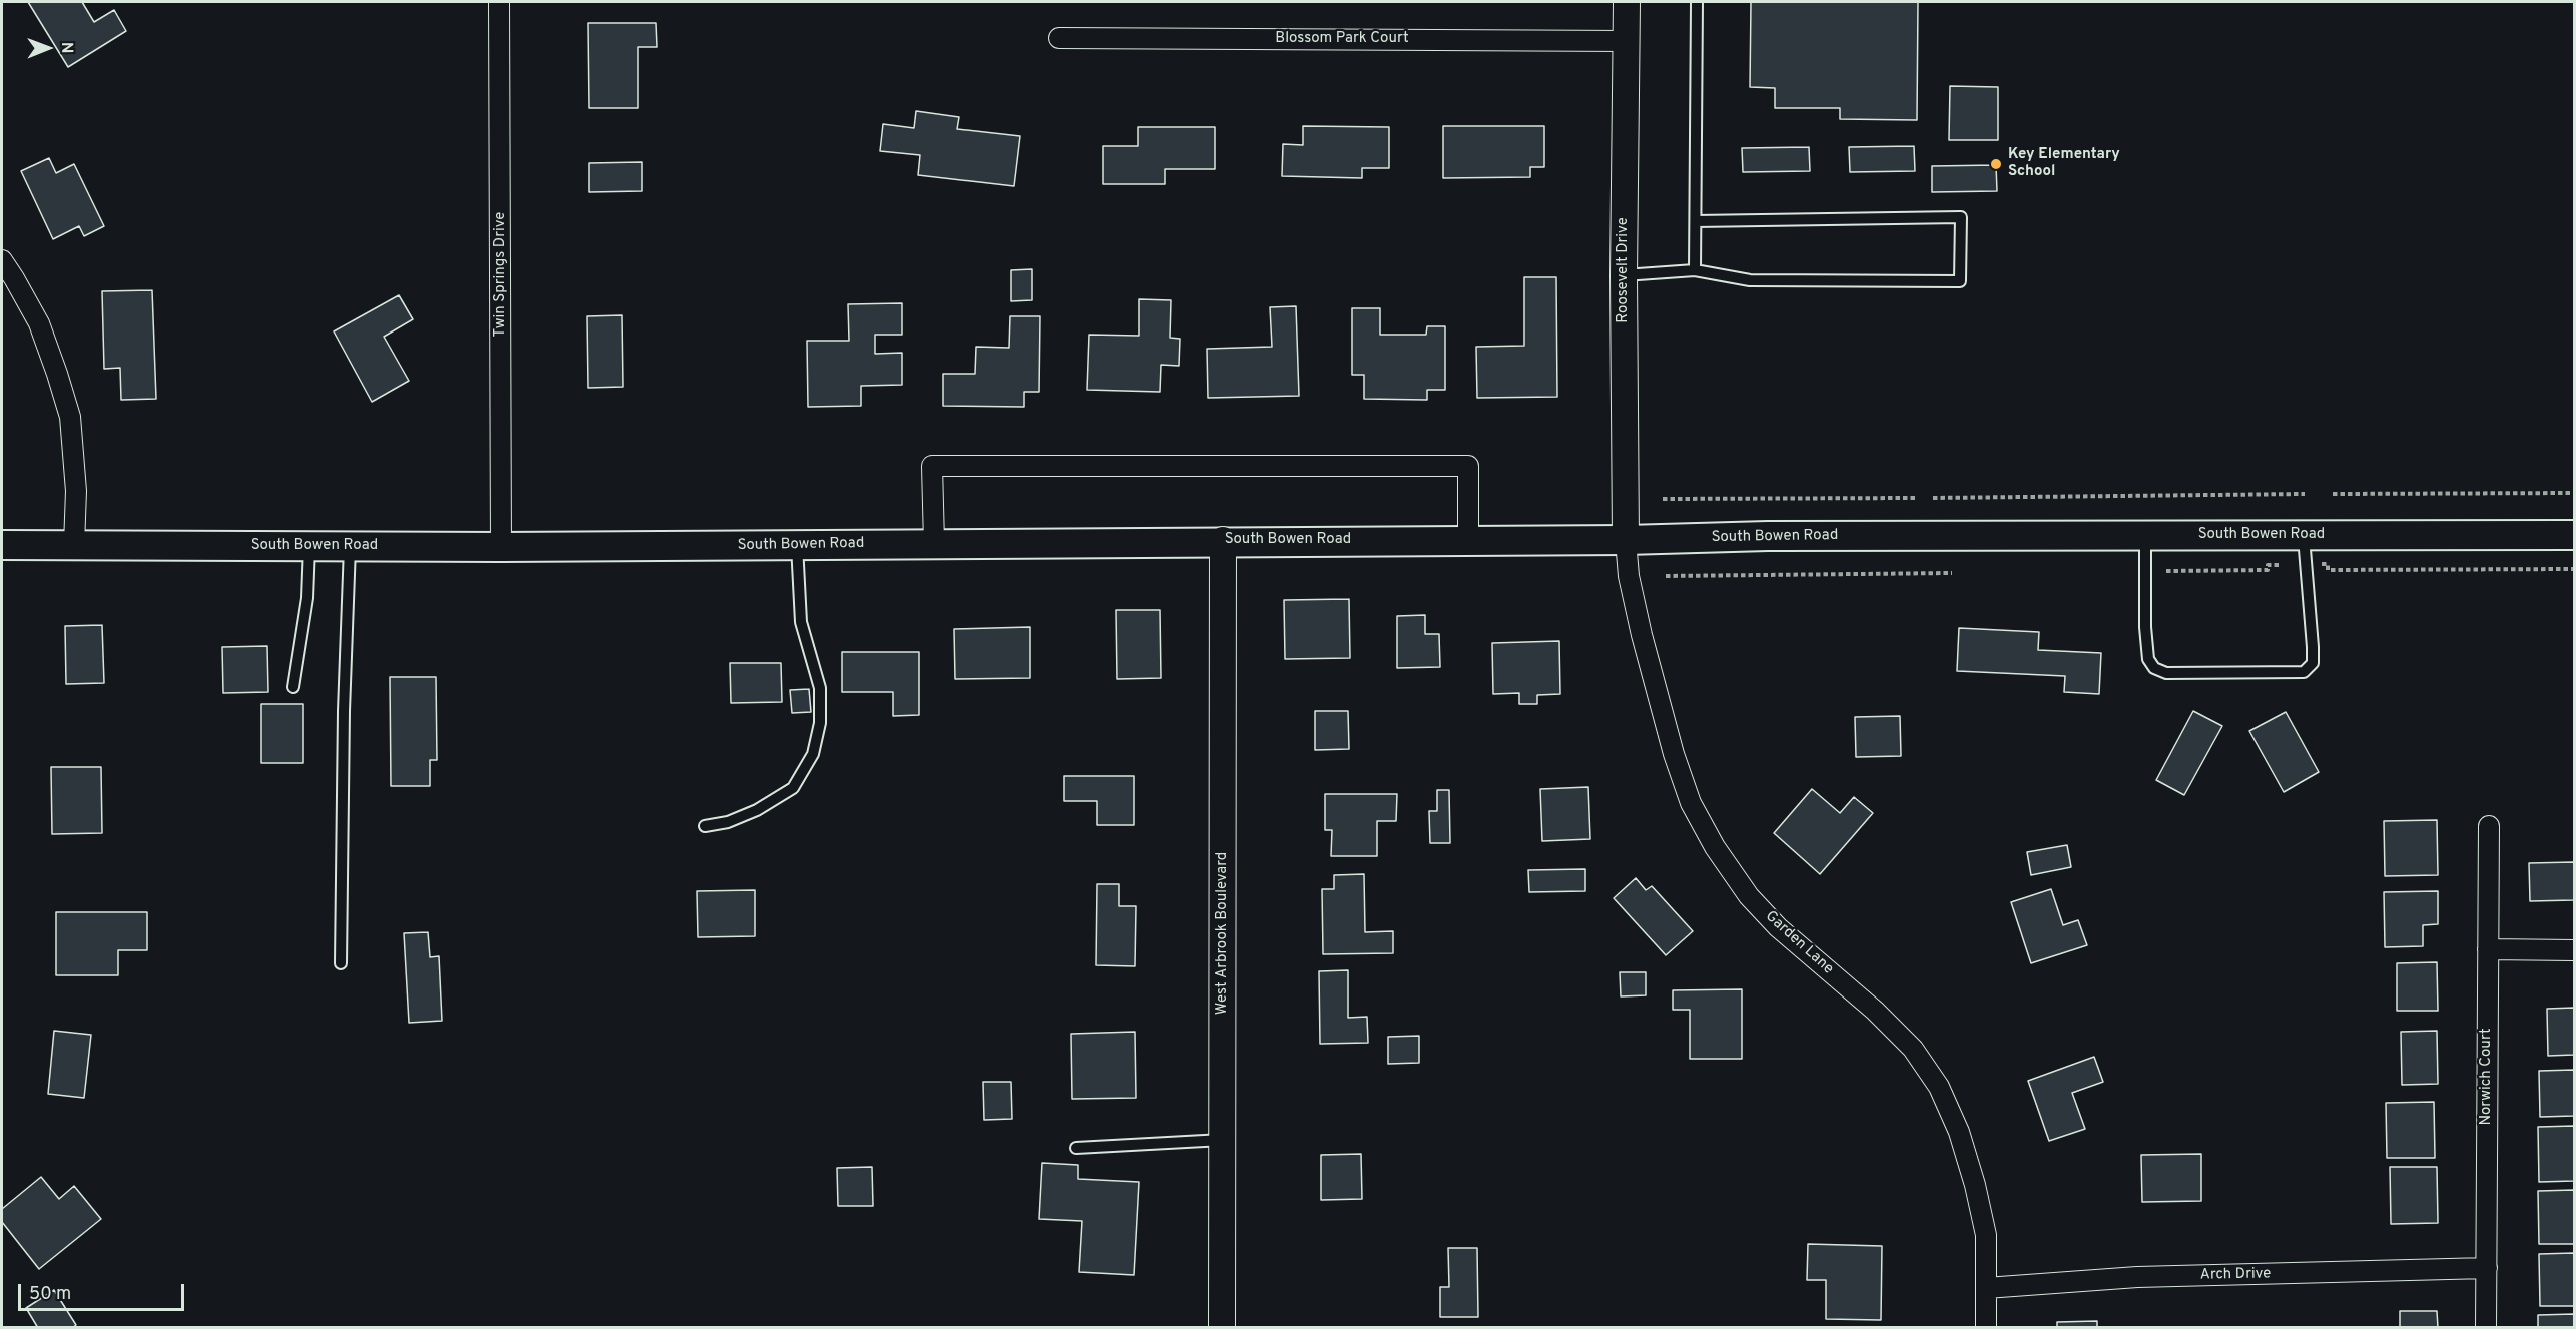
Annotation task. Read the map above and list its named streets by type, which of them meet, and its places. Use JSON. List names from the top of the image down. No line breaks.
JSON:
{"streets":{"main road":["South Bowen Road"],"street":["Blossom Park Court","Roosevelt Drive","Twin Springs Drive","West Arbrook Boulevard","Garden Lane","Norwich Court","Arch Drive"]},"crossings":[["Blossom Park Court","Roosevelt Drive"],["Roosevelt Drive","South Bowen Road"],["Roosevelt Drive","Garden Lane"],["Twin Springs Drive","South Bowen Road"],["South Bowen Road","West Arbrook Boulevard"],["South Bowen Road","Garden Lane"],["Garden Lane","Arch Drive"],["Norwich Court","Arch Drive"]],"places":["Key Elementary School"],"scale_bar":"50 m","north":"right"}
